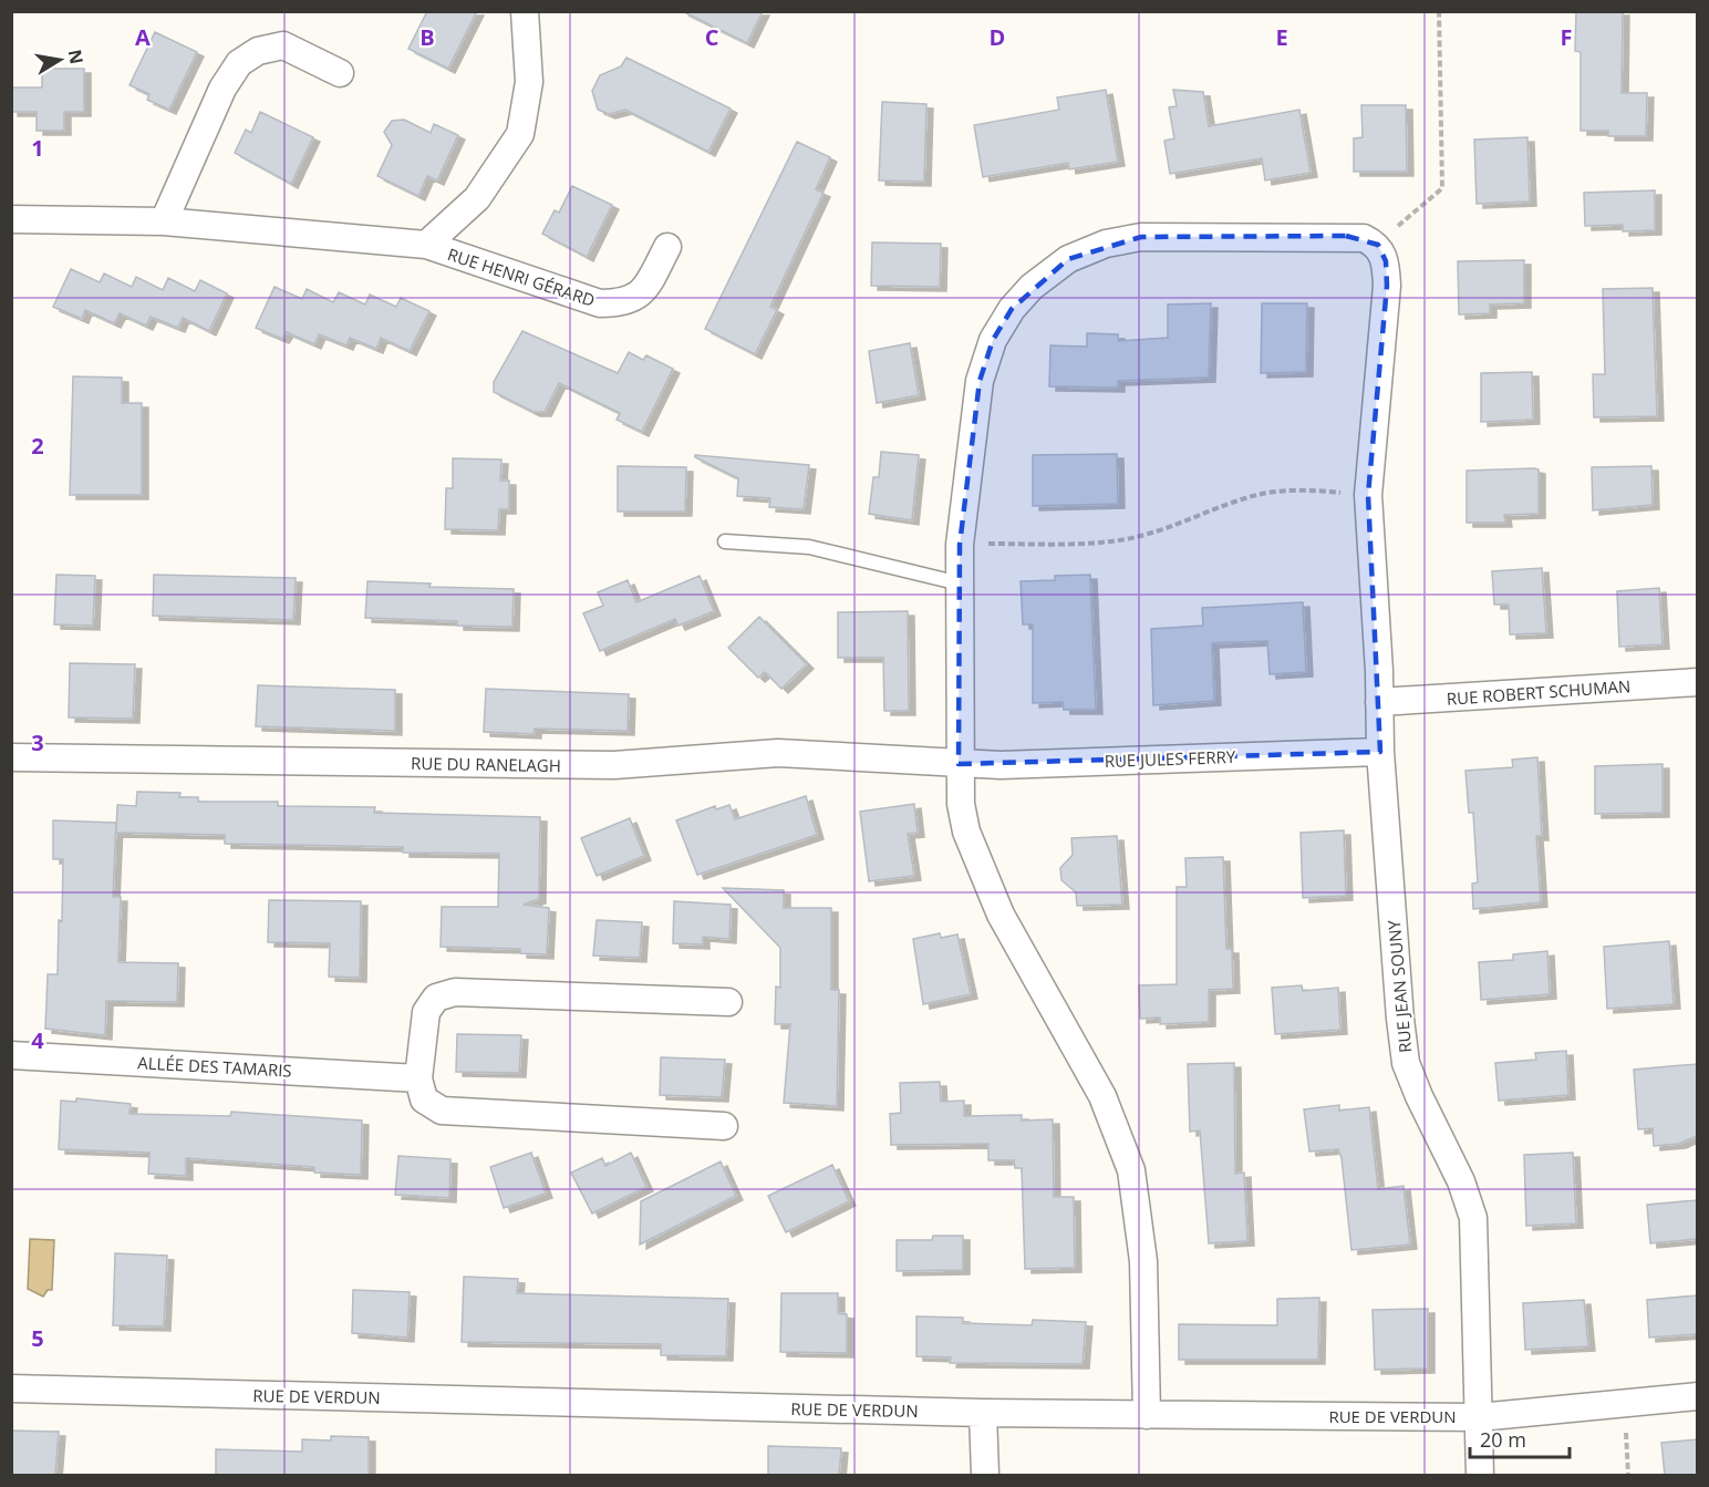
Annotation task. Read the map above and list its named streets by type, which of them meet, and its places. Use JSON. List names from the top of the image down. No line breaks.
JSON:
{"streets":{"street":["RUE HENRI GÉRARD","RUE ROBERT SCHUMAN","RUE JULES FERRY","RUE DU RANELAGH","RUE JEAN SOUNY","ALLÉE DES TAMARIS","RUE DE VERDUN"]},"crossings":[["RUE ROBERT SCHUMAN","RUE JEAN SOUNY"],["RUE JULES FERRY","RUE DU RANELAGH"],["RUE JULES FERRY","RUE JEAN SOUNY"],["RUE JEAN SOUNY","RUE DE VERDUN"]],"scale_bar":"20 m","north":"right","grid":{"columns":["A","B","C","D","E","F"],"rows":["1","2","3","4","5"]}}
